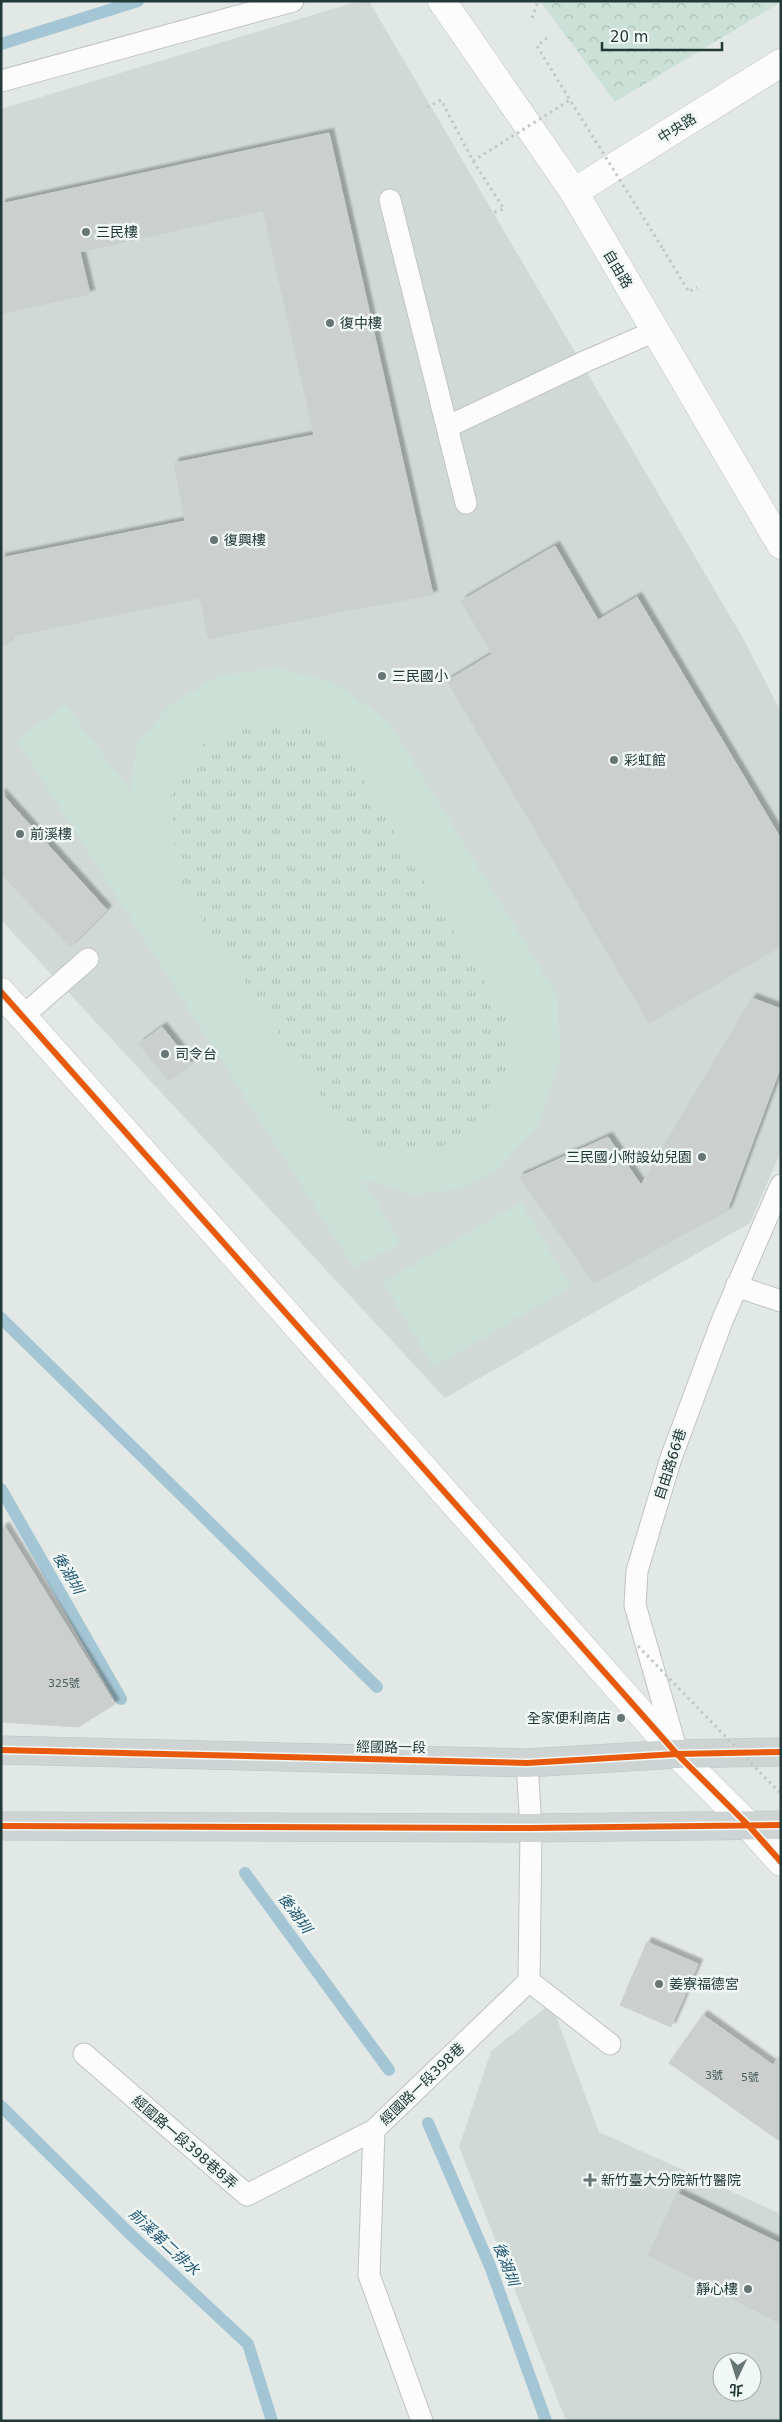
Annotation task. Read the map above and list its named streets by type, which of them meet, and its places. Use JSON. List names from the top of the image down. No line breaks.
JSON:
{"streets":{"main road":["經國路一段"],"street":["中央路","自由路"],"lane":["自由路66巷","經國路一段398巷","經國路一段398巷8弄"]},"crossings":[["中央路","自由路"],["自由路66巷","經國路一段"],["經國路一段398巷","經國路一段398巷8弄"]],"water":["後湖圳","前溪第二排水"],"places":{"other":["三民樓","復中樓","復興樓","三民國小","彩虹館","前溪樓","司令台","三民國小附設幼兒園","全家便利商店","姜寮福德宮","靜心樓"],"health":["新竹臺大分院新竹醫院"]},"house_numbers":["325號","3號","5號"],"scale_bar":"20 m","north":"bottom"}
